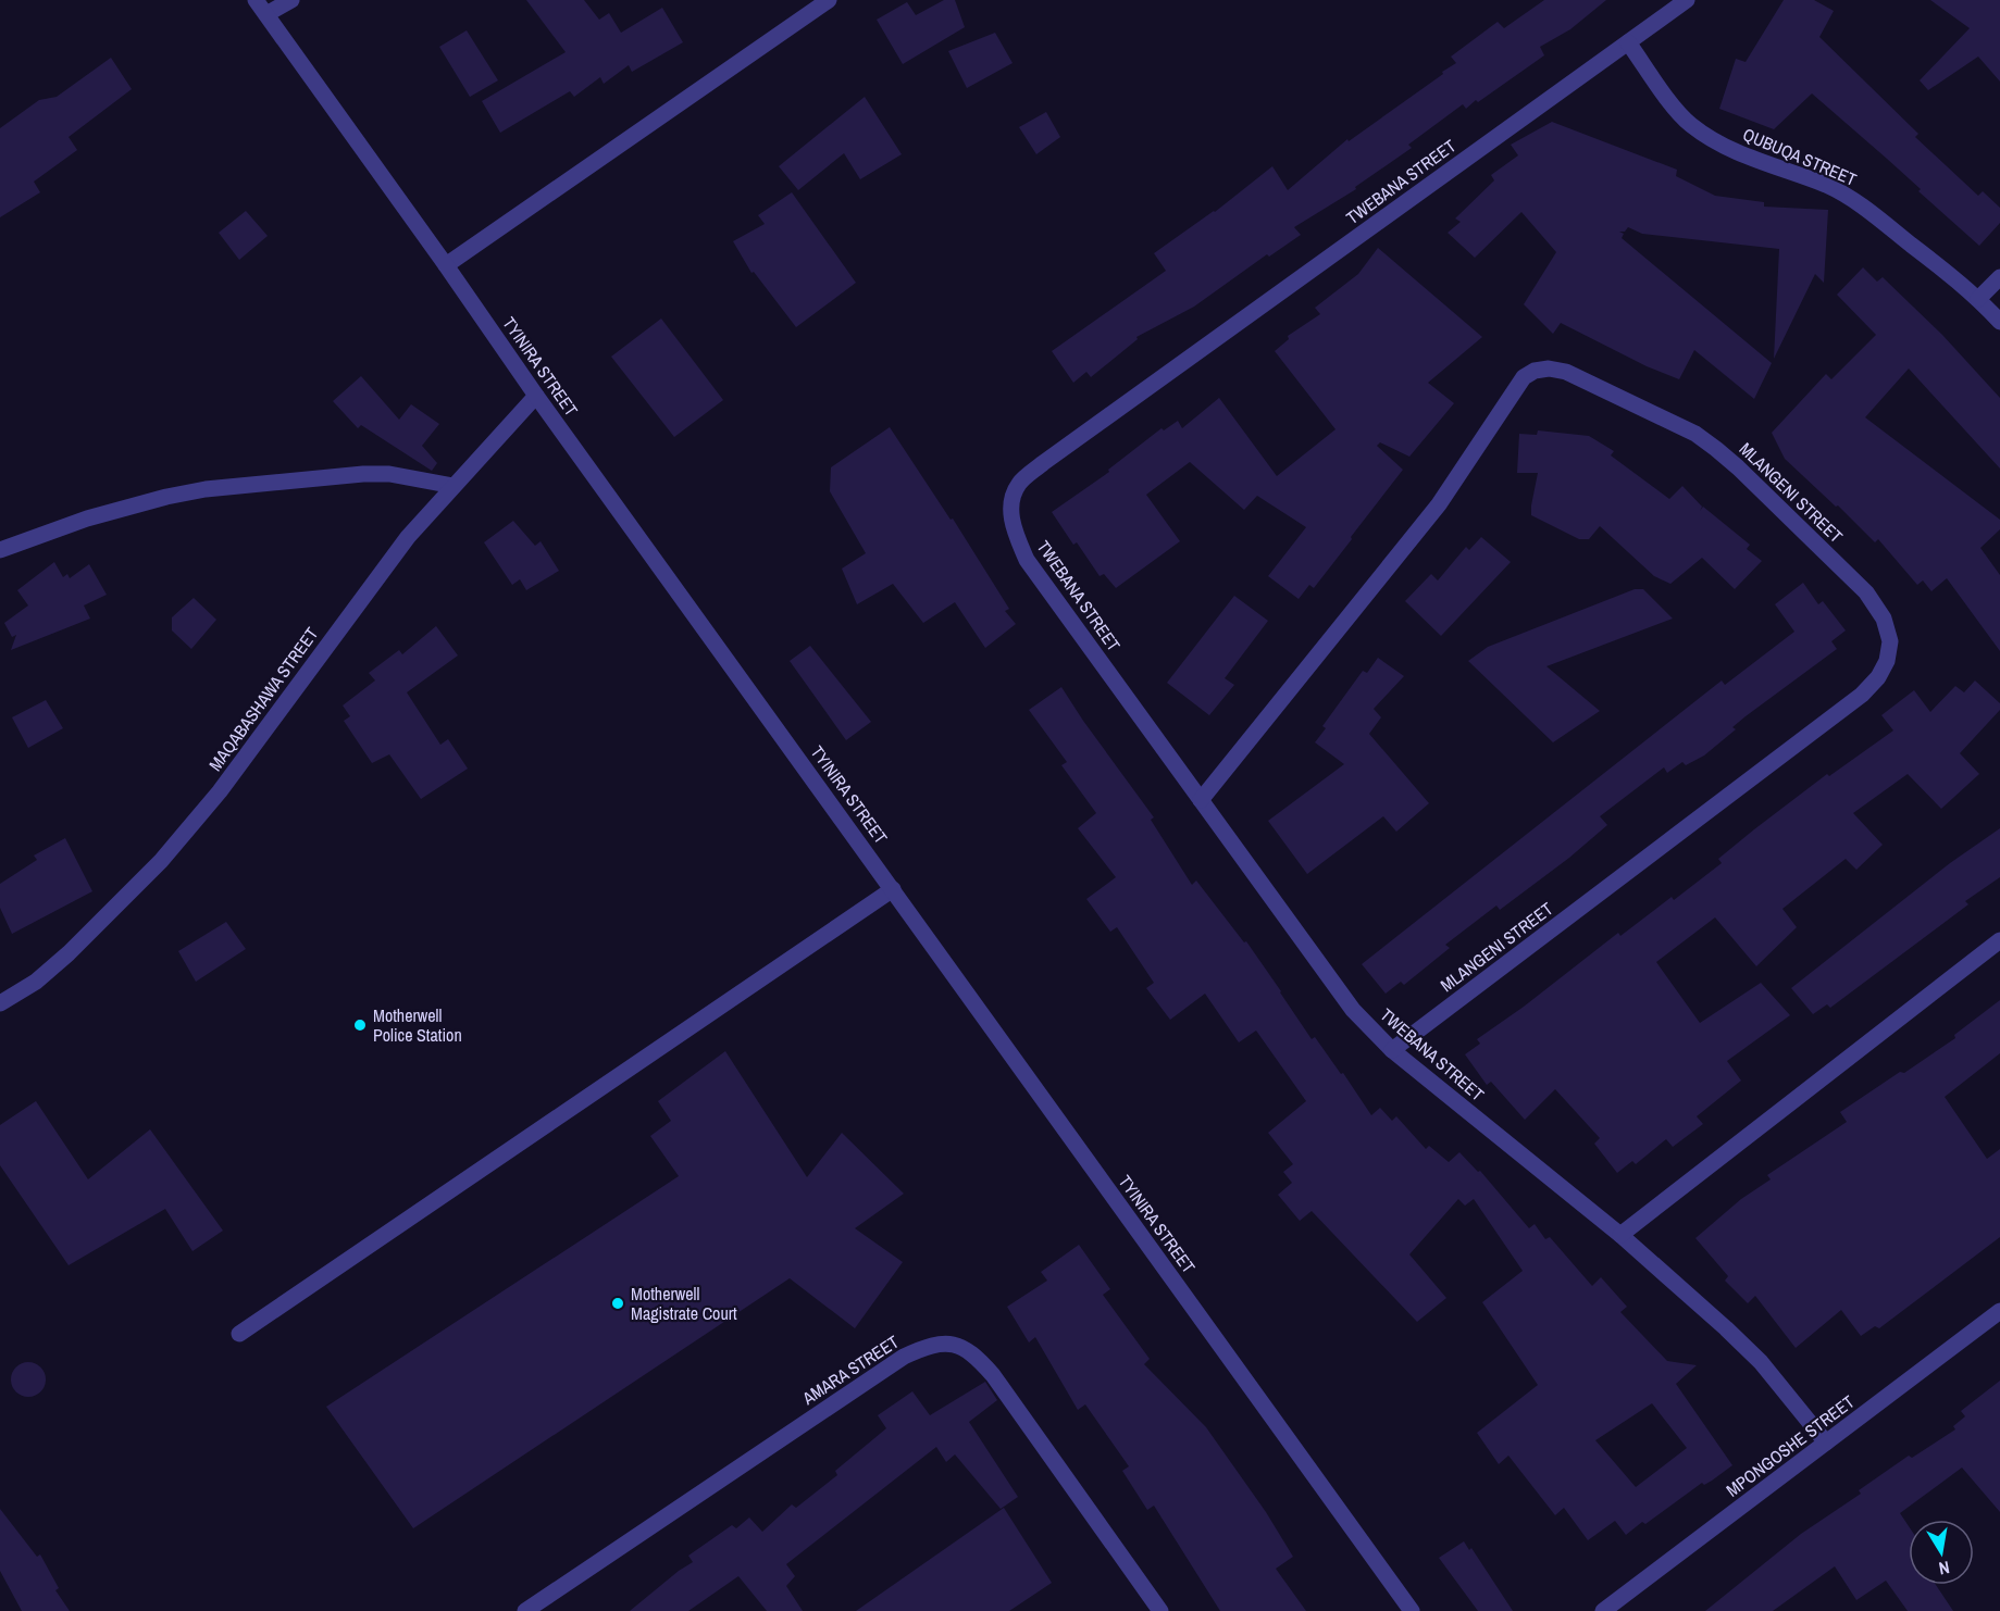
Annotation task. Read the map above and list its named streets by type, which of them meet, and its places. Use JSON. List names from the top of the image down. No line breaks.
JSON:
{"streets":{"street":["QUBUQA STREET","TWEBANA STREET","TYINIRA STREET","MLANGENI STREET","MAQABASHAWA STREET","AMARA STREET","MPONGOSHE STREET"]},"crossings":[["QUBUQA STREET","TWEBANA STREET"],["TWEBANA STREET","MLANGENI STREET"],["TWEBANA STREET","MPONGOSHE STREET"],["TYINIRA STREET","MAQABASHAWA STREET"]],"places":["Motherwell Police Station","Motherwell Magistrate Court"],"north":"bottom"}
